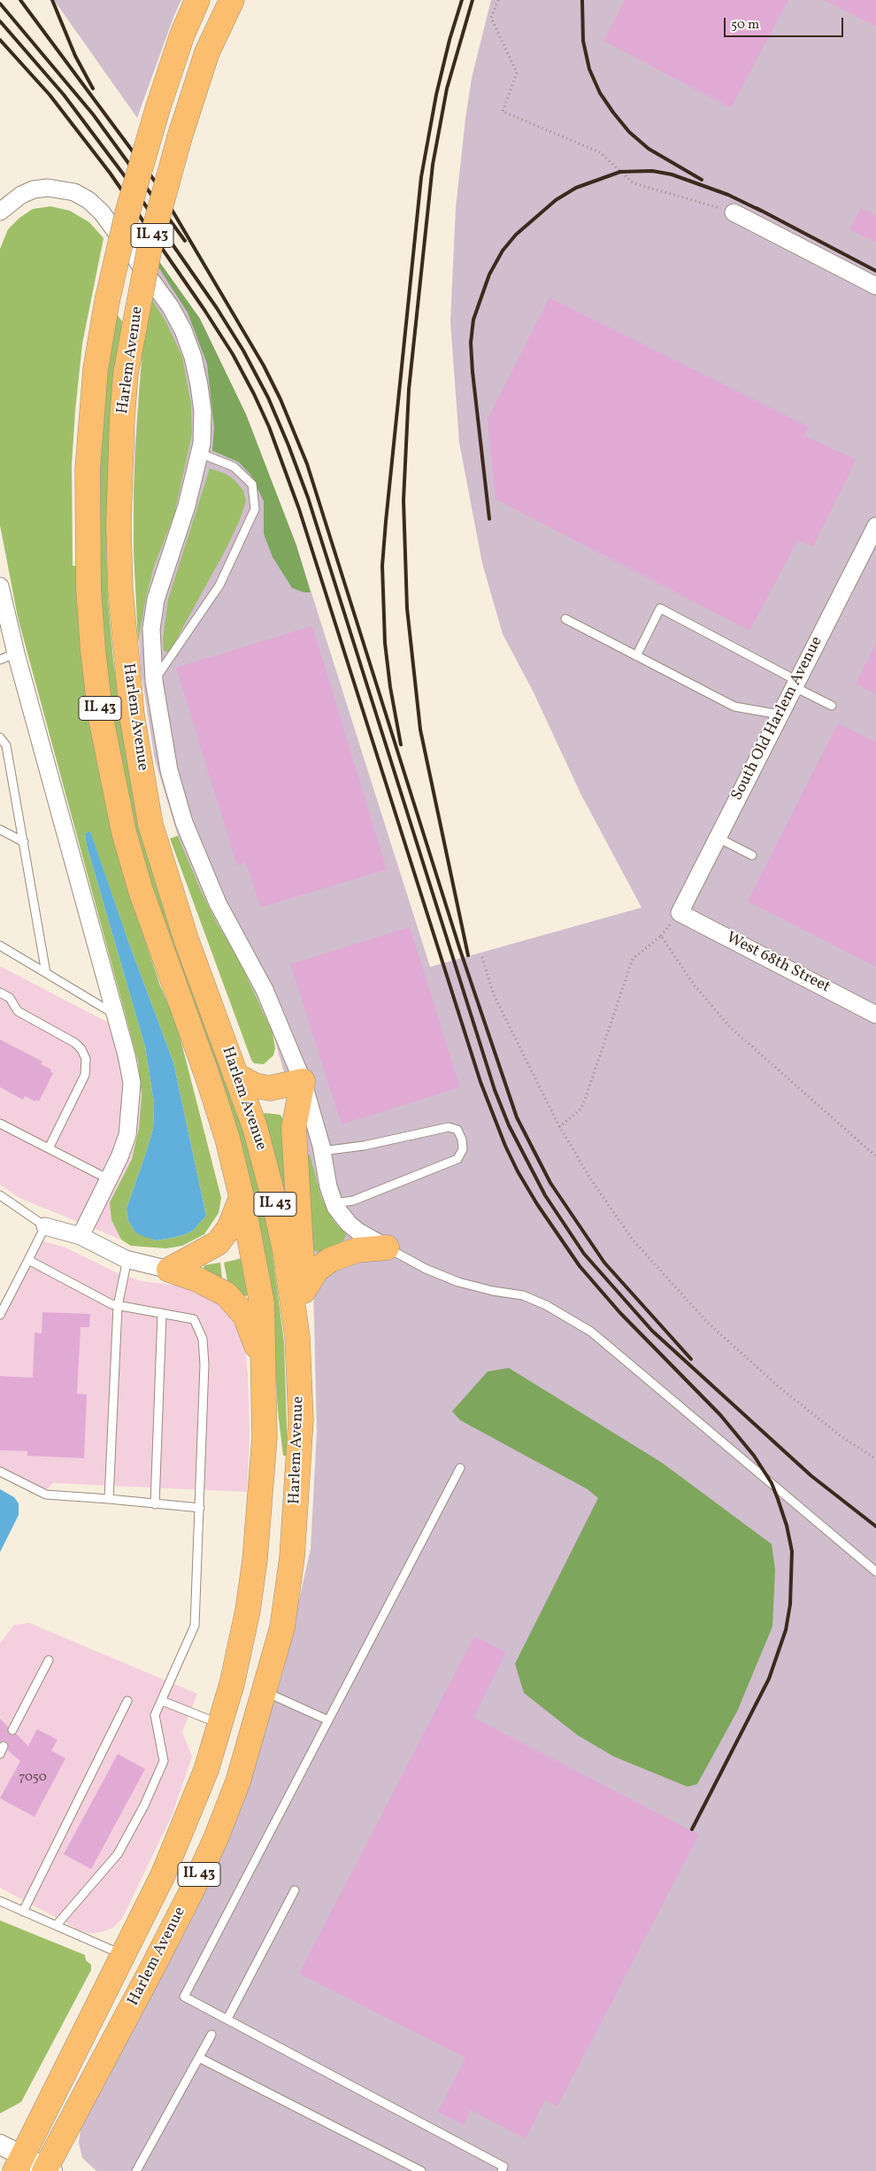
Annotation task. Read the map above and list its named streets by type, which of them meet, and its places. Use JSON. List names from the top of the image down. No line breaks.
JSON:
{"streets":{"main road":["IL 43","Harlem Avenue"],"street":["South Old Harlem Avenue","West 68th Street"]},"crossings":[["South Old Harlem Avenue","West 68th Street"]],"house_numbers":["7050"],"scale_bar":"50 m"}
